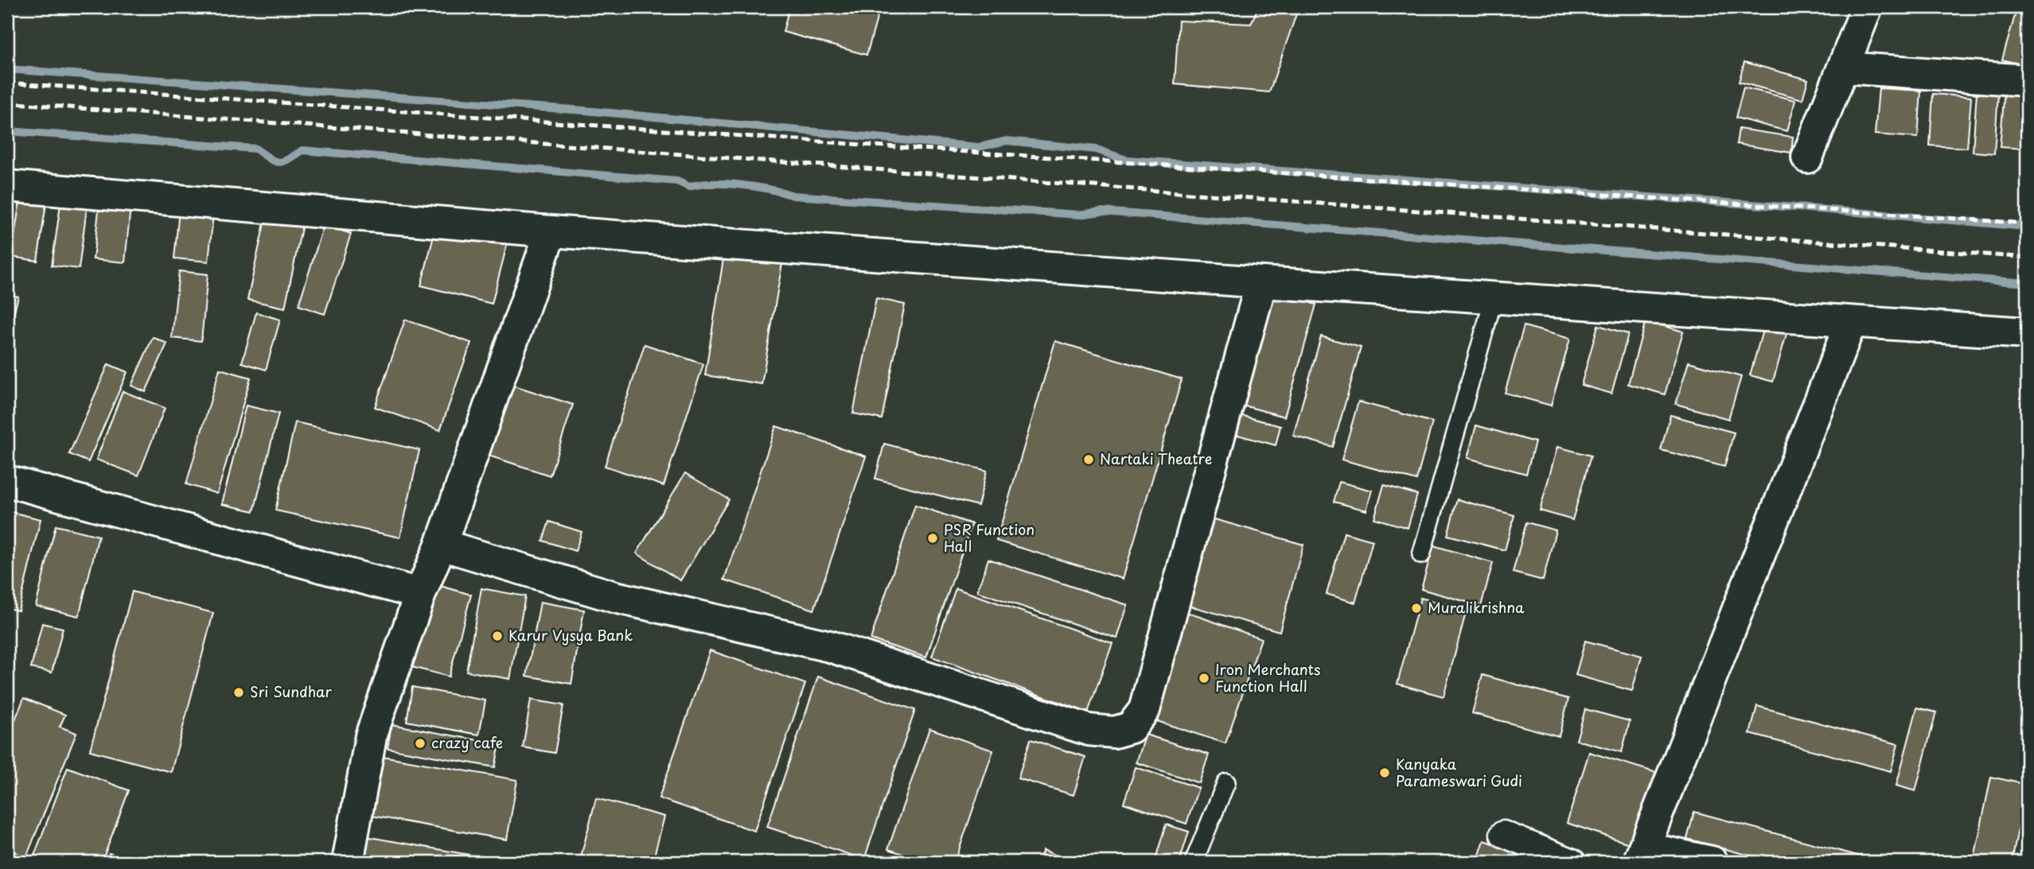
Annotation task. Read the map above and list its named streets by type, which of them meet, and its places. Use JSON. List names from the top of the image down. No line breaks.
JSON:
{"places":["Nartaki Theatre","PSR Function Hall","Muralikrishna","Karur Vysya Bank","Iron Merchants Function Hall","Sri Sundhar","crazy cafe","Kanyaka Parameswari Gudi"]}
